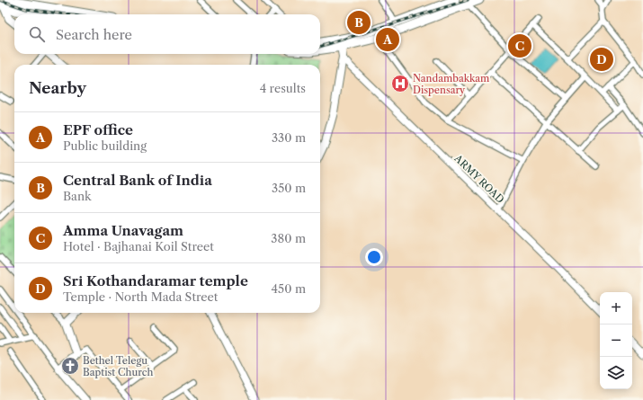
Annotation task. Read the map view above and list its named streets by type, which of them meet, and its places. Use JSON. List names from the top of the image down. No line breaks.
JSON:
{"streets":{"street":["ARMY ROAD"]},"places":{"hospital":["Nandambakkam Dispensary"],"church":["Bethel Telegu Baptist Church"]},"page":{"pins":["B","A","C","D"],"search":"Search here","heading":["Nearby","4 results"],"list":[{"mark":"A","name":"EPF office","note":"Public building","value":"330 m"},{"mark":"B","name":"Central Bank of India","note":"Bank","value":"350 m"},{"mark":"C","name":"Amma Unavagam","note":"Hotel · Bajhanai Koil Street","value":"380 m"},{"mark":"D","name":"Sri Kothandaramar temple","note":"Temple · North Mada Street","value":"450 m"}],"map_buttons":["+","−"]}}
